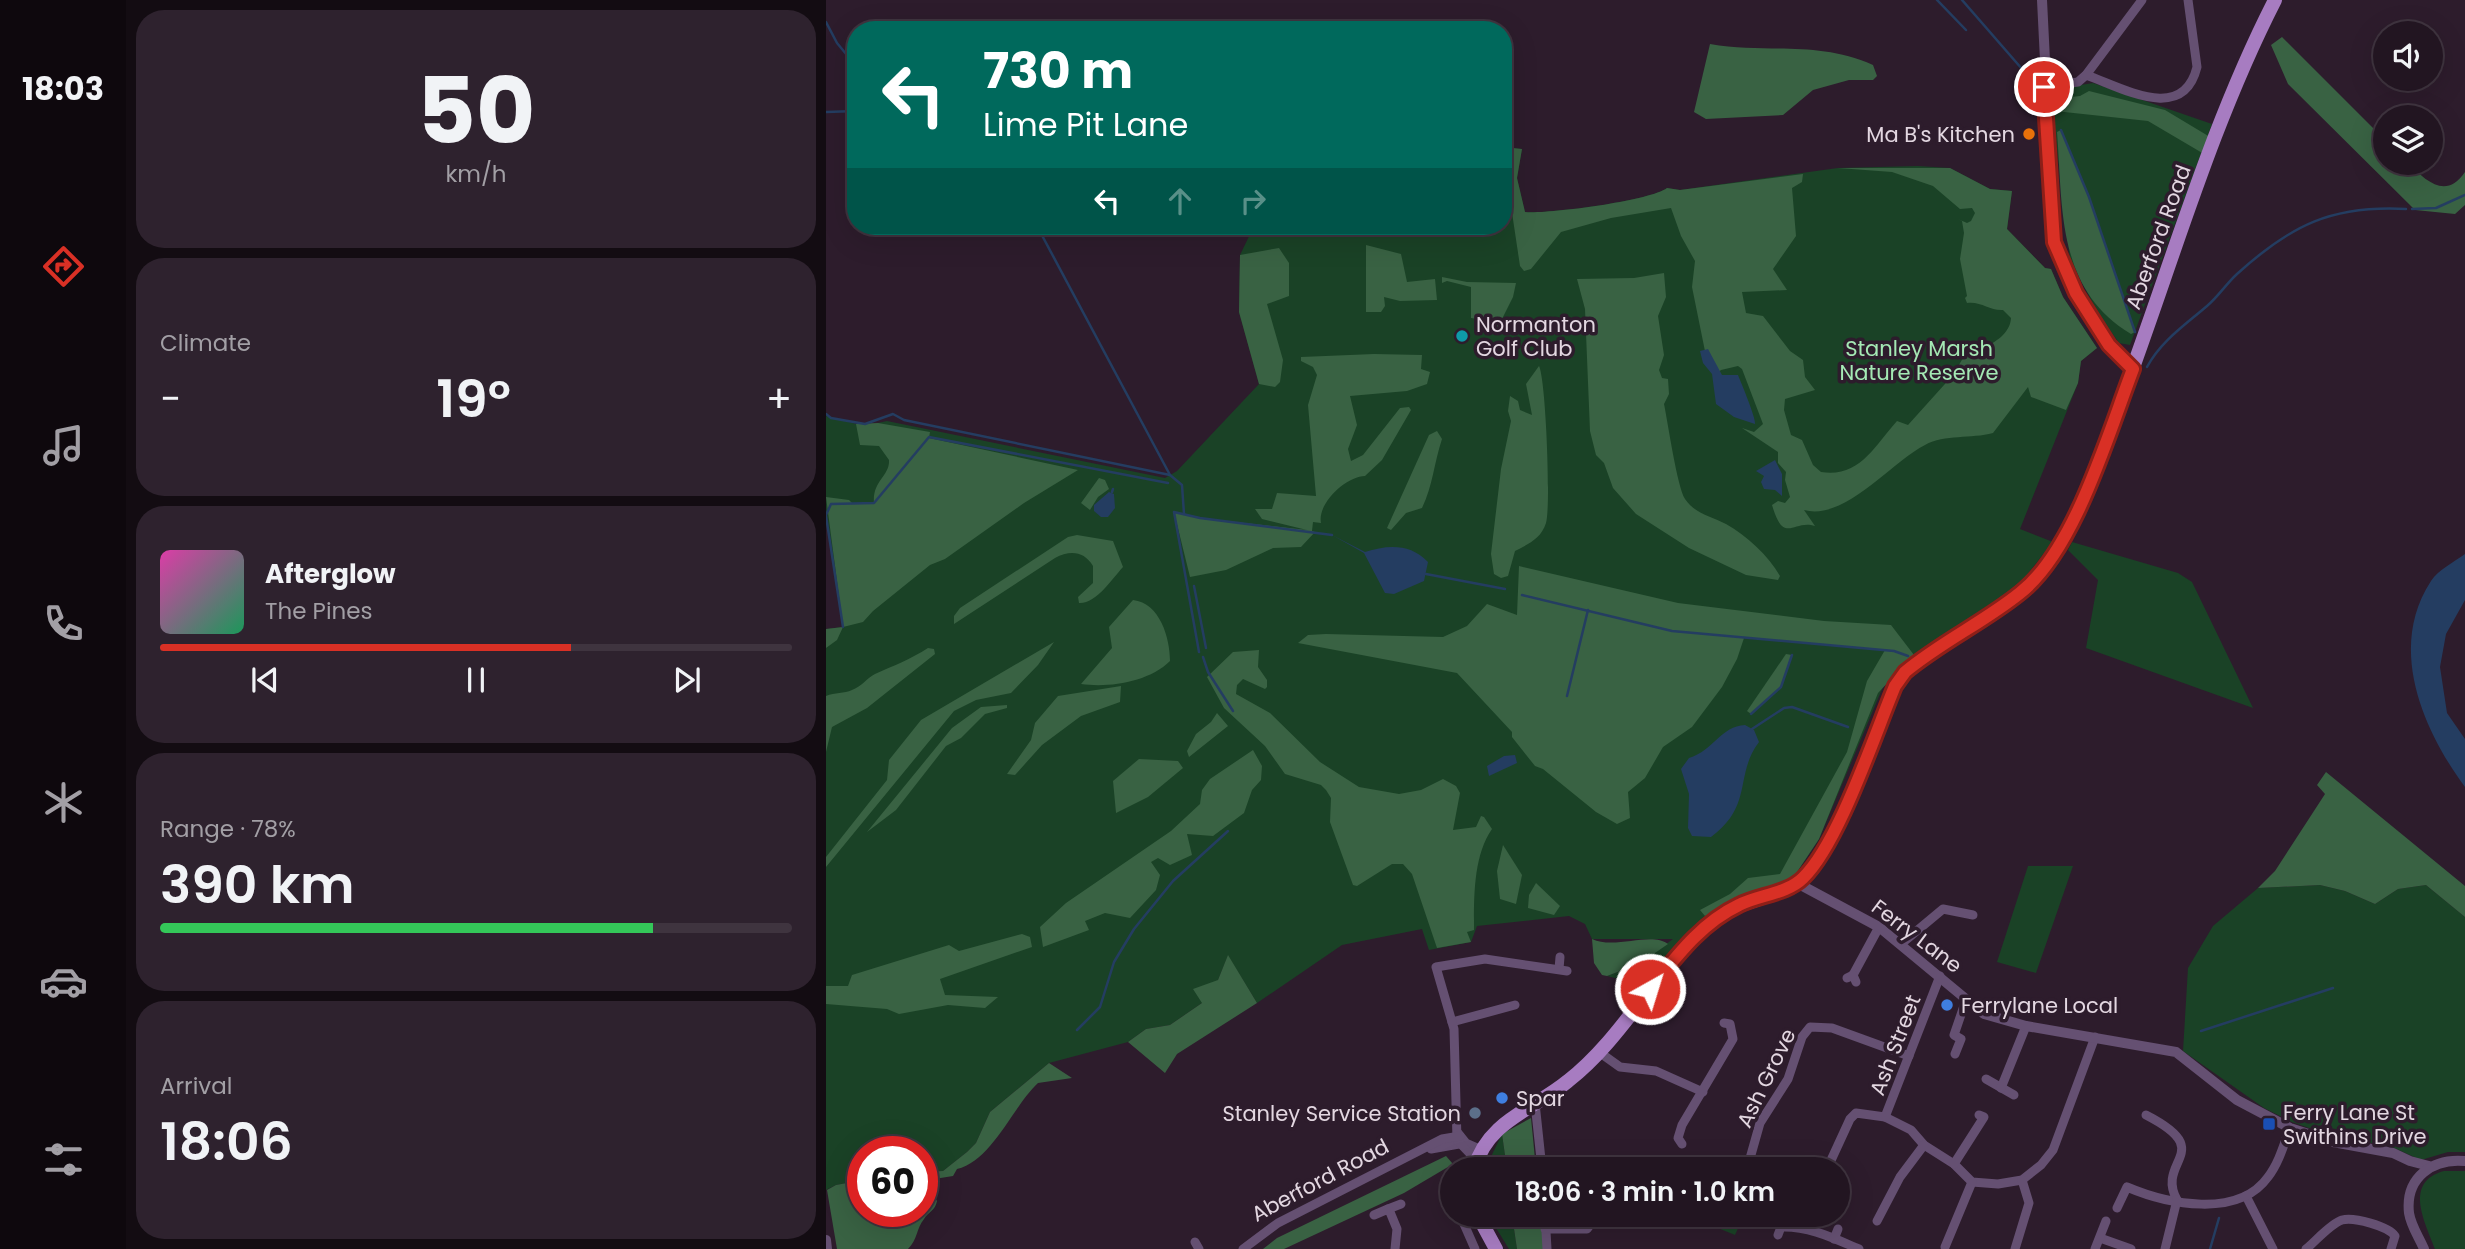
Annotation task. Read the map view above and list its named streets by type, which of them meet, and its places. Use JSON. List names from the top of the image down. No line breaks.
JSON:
{"streets":{"main road":["Aberford Road"],"street":["Ferry Lane","Ash Street","Ash Grove"]},"crossings":[["Aberford Road","Ferry Lane"],["Ferry Lane","Ash Street"],["Ash Street","Ash Grove"]],"parks":["Stanley Marsh Nature Reserve"],"places":{"other":["Ma B's Kitchen","Normanton Golf Club","Ferrylane Local","Spar","Stanley Service Station"],"transit":["Ferry Lane St Swithins Drive"]},"page":{"tabs":"18:03","tile":[["50","km/h"],"Climate",["Range · 78%","390 km"],["Arrival","18:06"]],"turn":["730 m","Lime Pit Lane"],"heat":["−","19°","+"],"song":["Afterglow","The Pines"],"limit":"60","trip":"18:06 · 3 min · 1.0 km"}}
